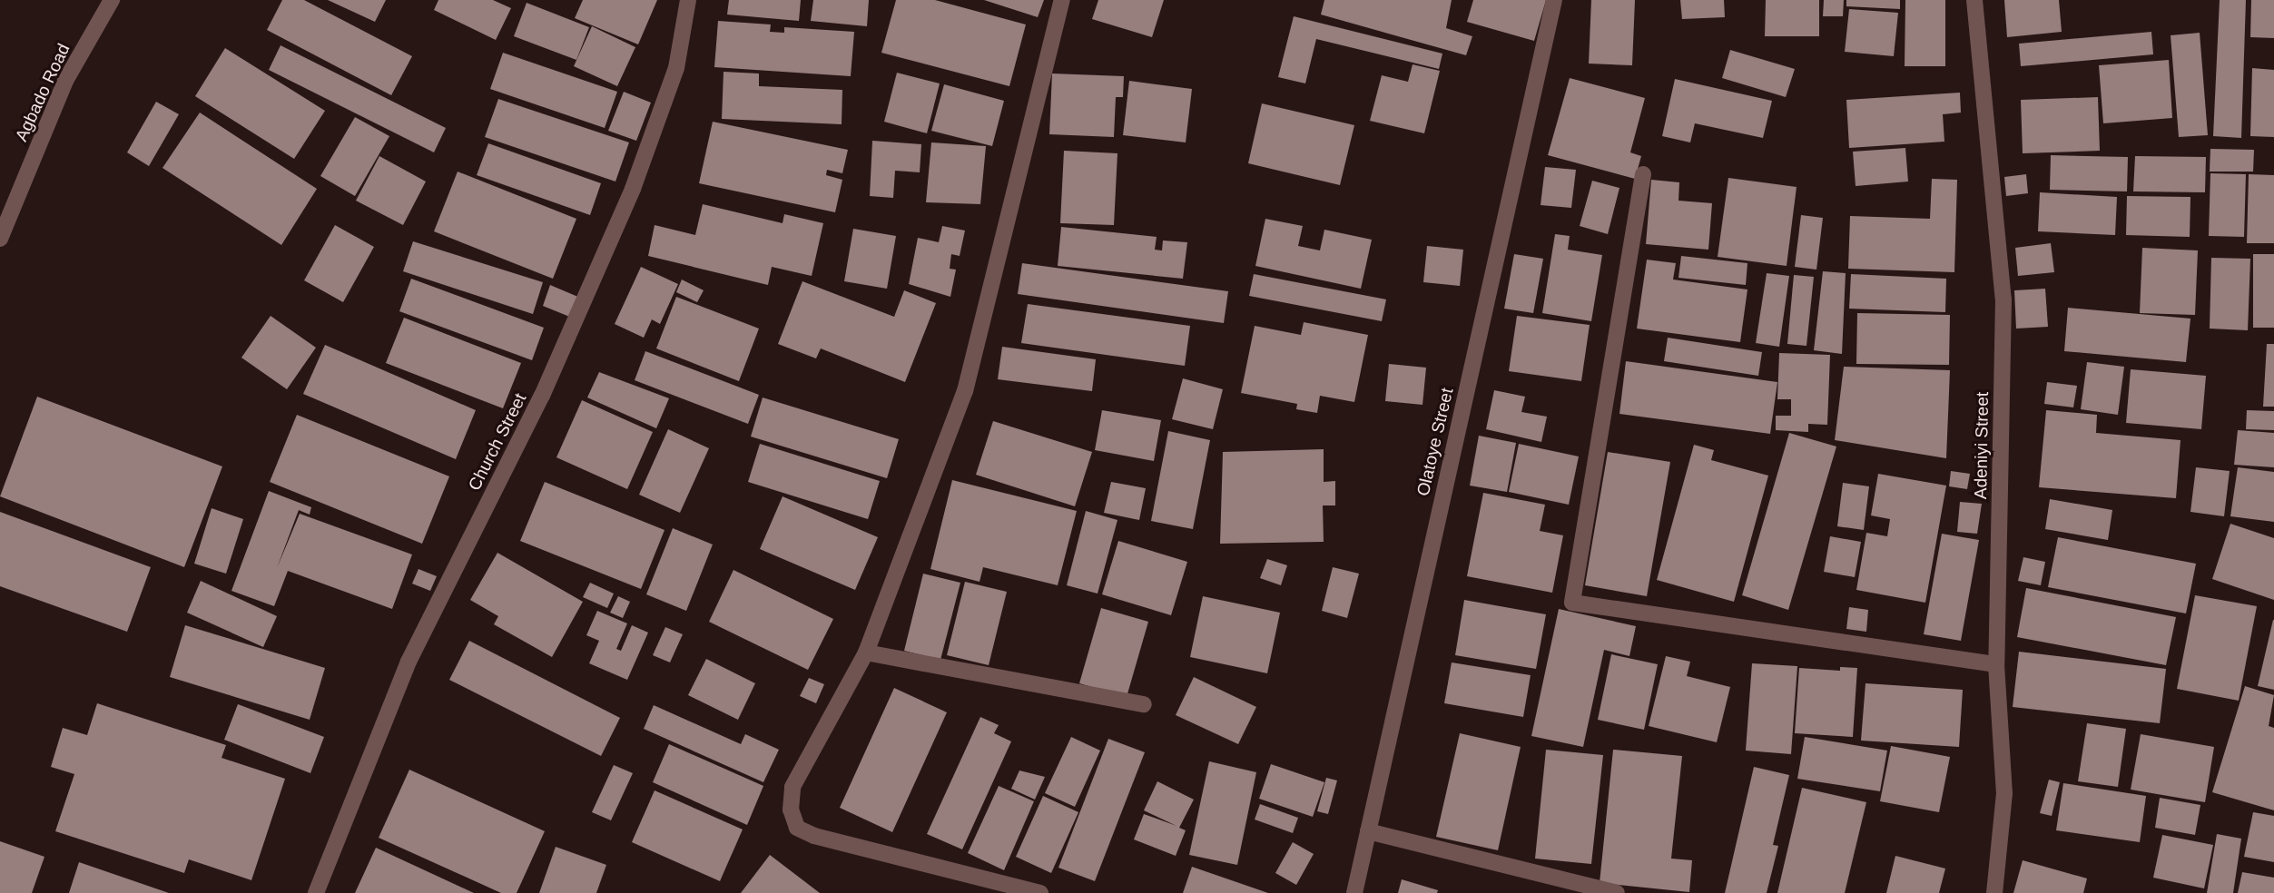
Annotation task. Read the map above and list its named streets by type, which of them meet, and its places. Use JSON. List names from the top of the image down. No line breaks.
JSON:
{"streets":{"street":["Agbado Road","Church Street","Olatoye Street","Adeniyi Street"]}}
